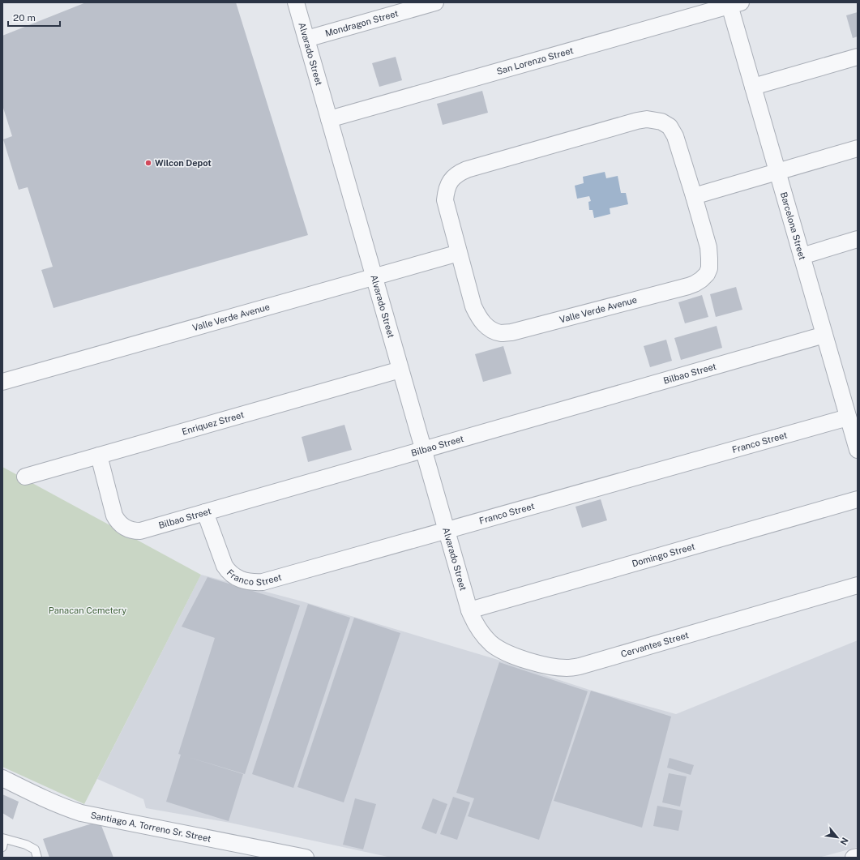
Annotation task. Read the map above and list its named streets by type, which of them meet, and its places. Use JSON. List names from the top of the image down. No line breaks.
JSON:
{"streets":{"street":["Mondragon Street","Alvarado Street","San Lorenzo Street","Barcelona Street","Valle Verde Avenue","Bilbao Street","Enriquez Street","Franco Street","Domingo Street","Cervantes Street","Santiago A. Torreno Sr. Street"]},"crossings":[["Mondragon Street","Alvarado Street"],["Alvarado Street","San Lorenzo Street"],["Alvarado Street","Valle Verde Avenue"],["Alvarado Street","Bilbao Street"],["Alvarado Street","Enriquez Street"],["Alvarado Street","Franco Street"],["Alvarado Street","Domingo Street"],["Alvarado Street","Cervantes Street"],["San Lorenzo Street","Barcelona Street"],["Barcelona Street","Bilbao Street"],["Barcelona Street","Franco Street"],["Bilbao Street","Enriquez Street"],["Bilbao Street","Franco Street"],["Domingo Street","Cervantes Street"]],"parks":["Panacan Cemetery"],"places":["Wilcon Depot"],"scale_bar":"20 m","north":"bottom right"}
